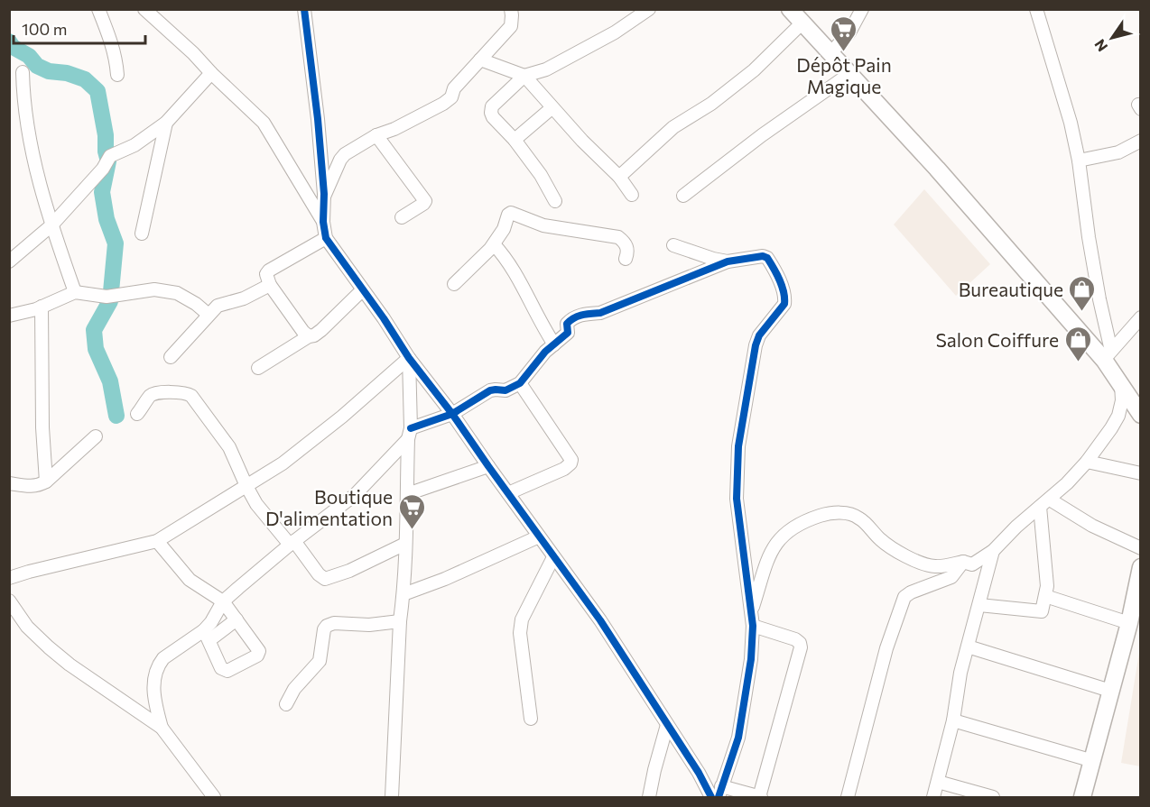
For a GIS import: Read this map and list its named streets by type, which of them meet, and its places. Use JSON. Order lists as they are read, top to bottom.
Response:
{
  "places": {
    "supermarket": ["Dépôt Pain Magique", "Boutique D'alimentation"],
    "shop": ["Bureautique", "Salon Coiffure"]
  },
  "scale_bar": "100 m",
  "north": "bottom left"
}
